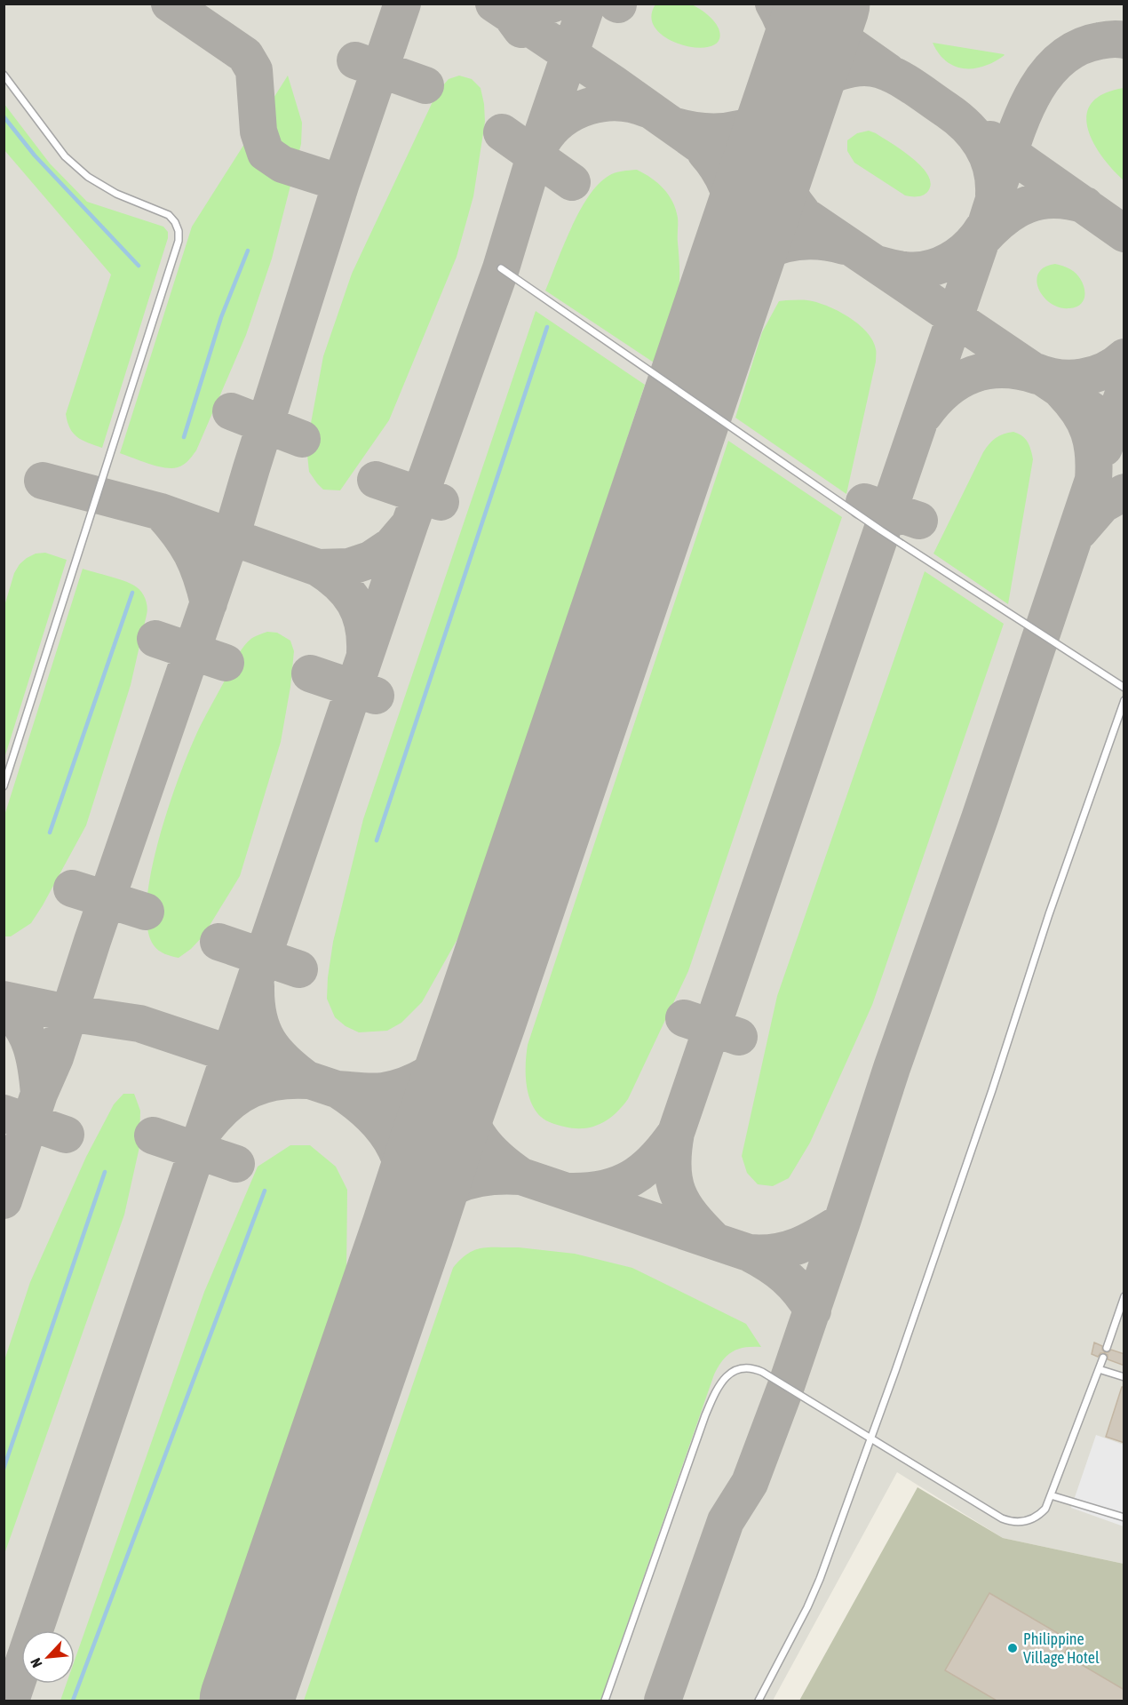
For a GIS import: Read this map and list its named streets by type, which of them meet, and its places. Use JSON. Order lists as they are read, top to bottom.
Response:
{
  "places": ["Philippine Village Hotel"],
  "north": "bottom left"
}
